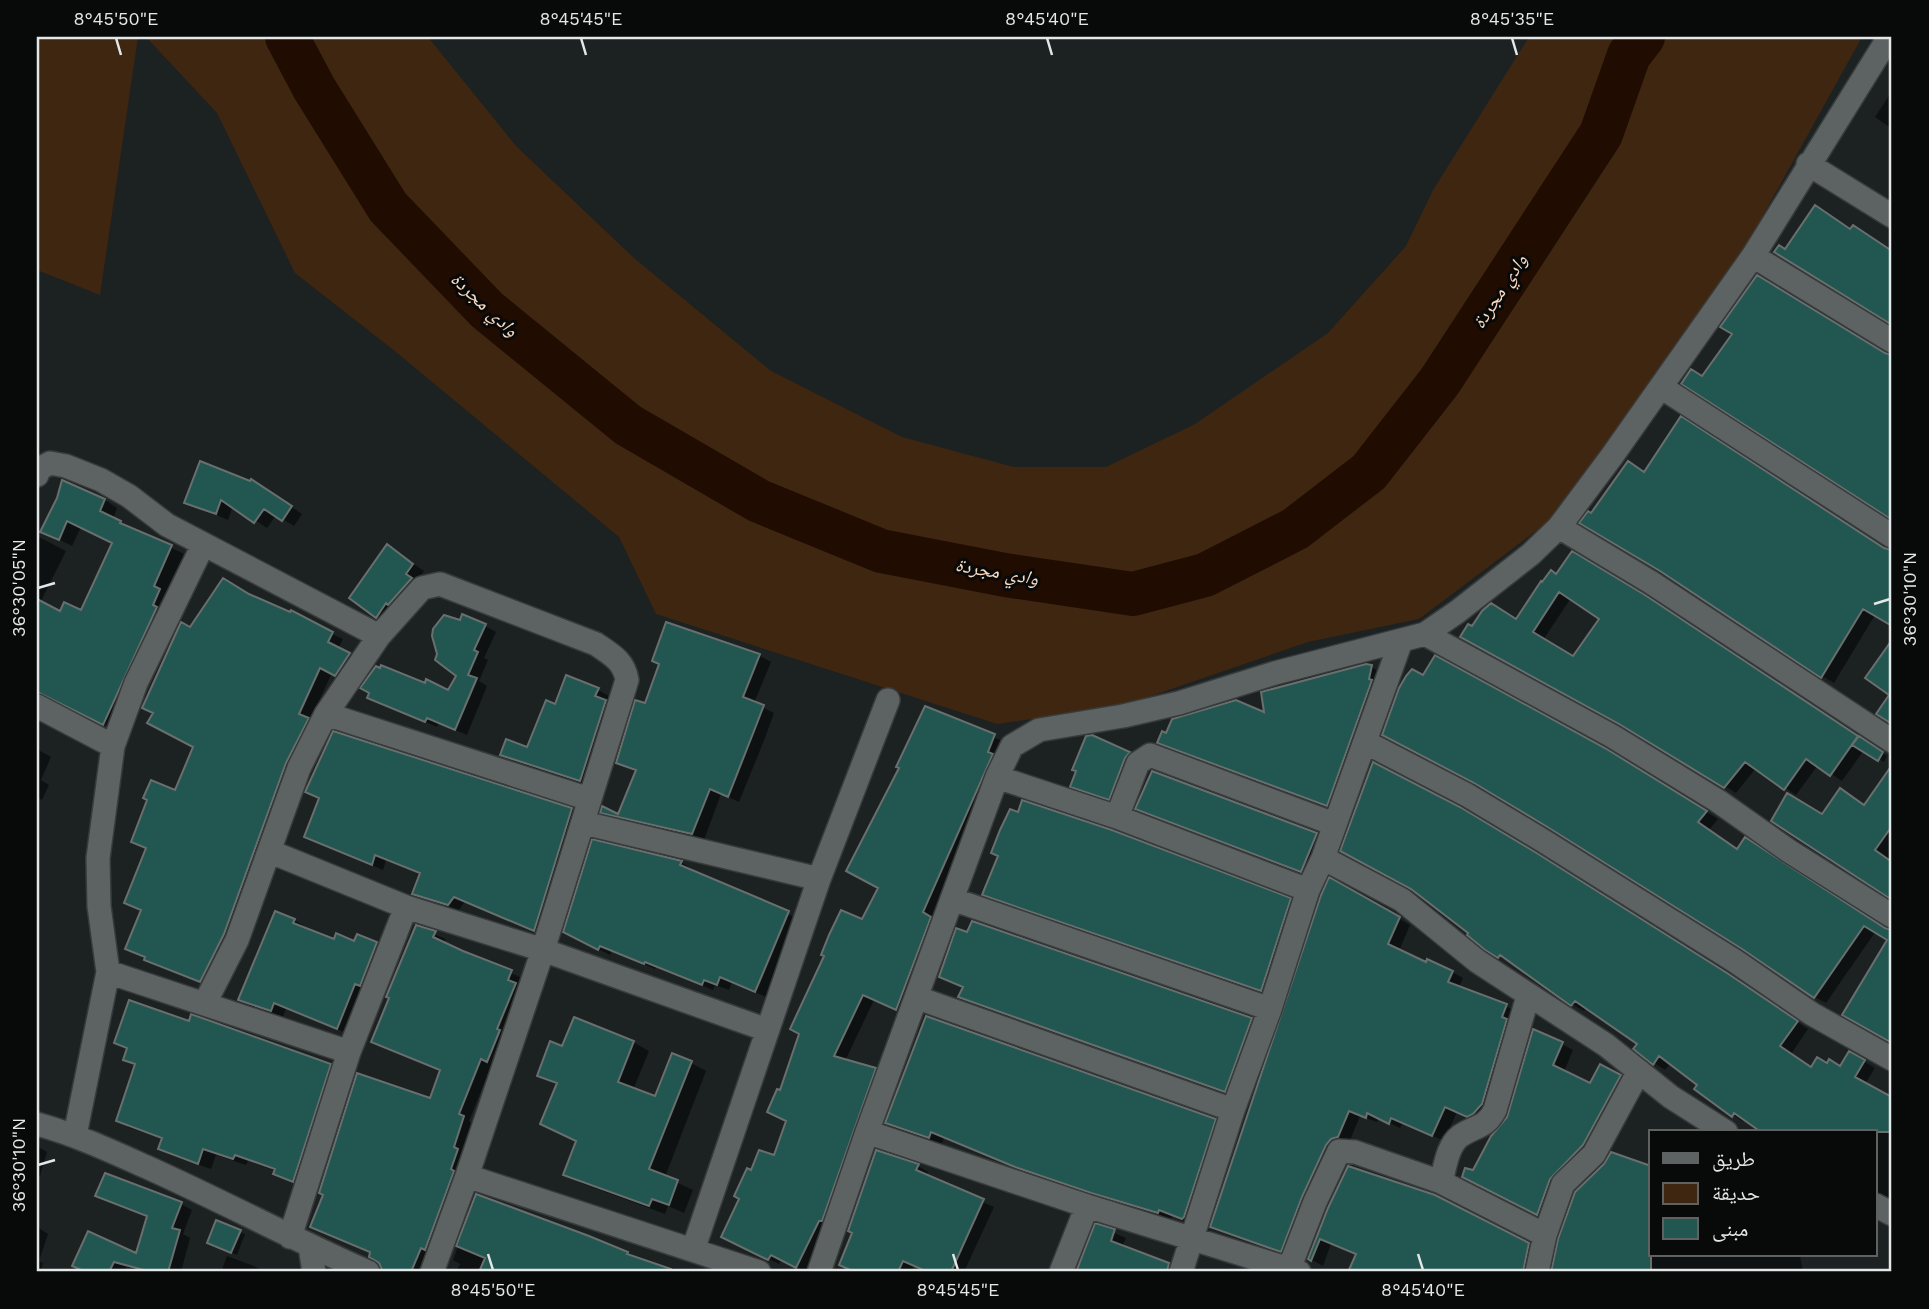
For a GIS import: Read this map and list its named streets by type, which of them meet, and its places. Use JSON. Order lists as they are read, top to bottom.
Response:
{
  "water": ["وادي مجردة"],
  "legend": ["طريق", "حديقة", "مبنى"],
  "coordinates": [
    "8°45'50\"E",
    "8°45'45\"E",
    "8°45'40\"E",
    "8°45'35\"E",
    "36°30'05\"N",
    "36°30'10\"N"
  ]
}
